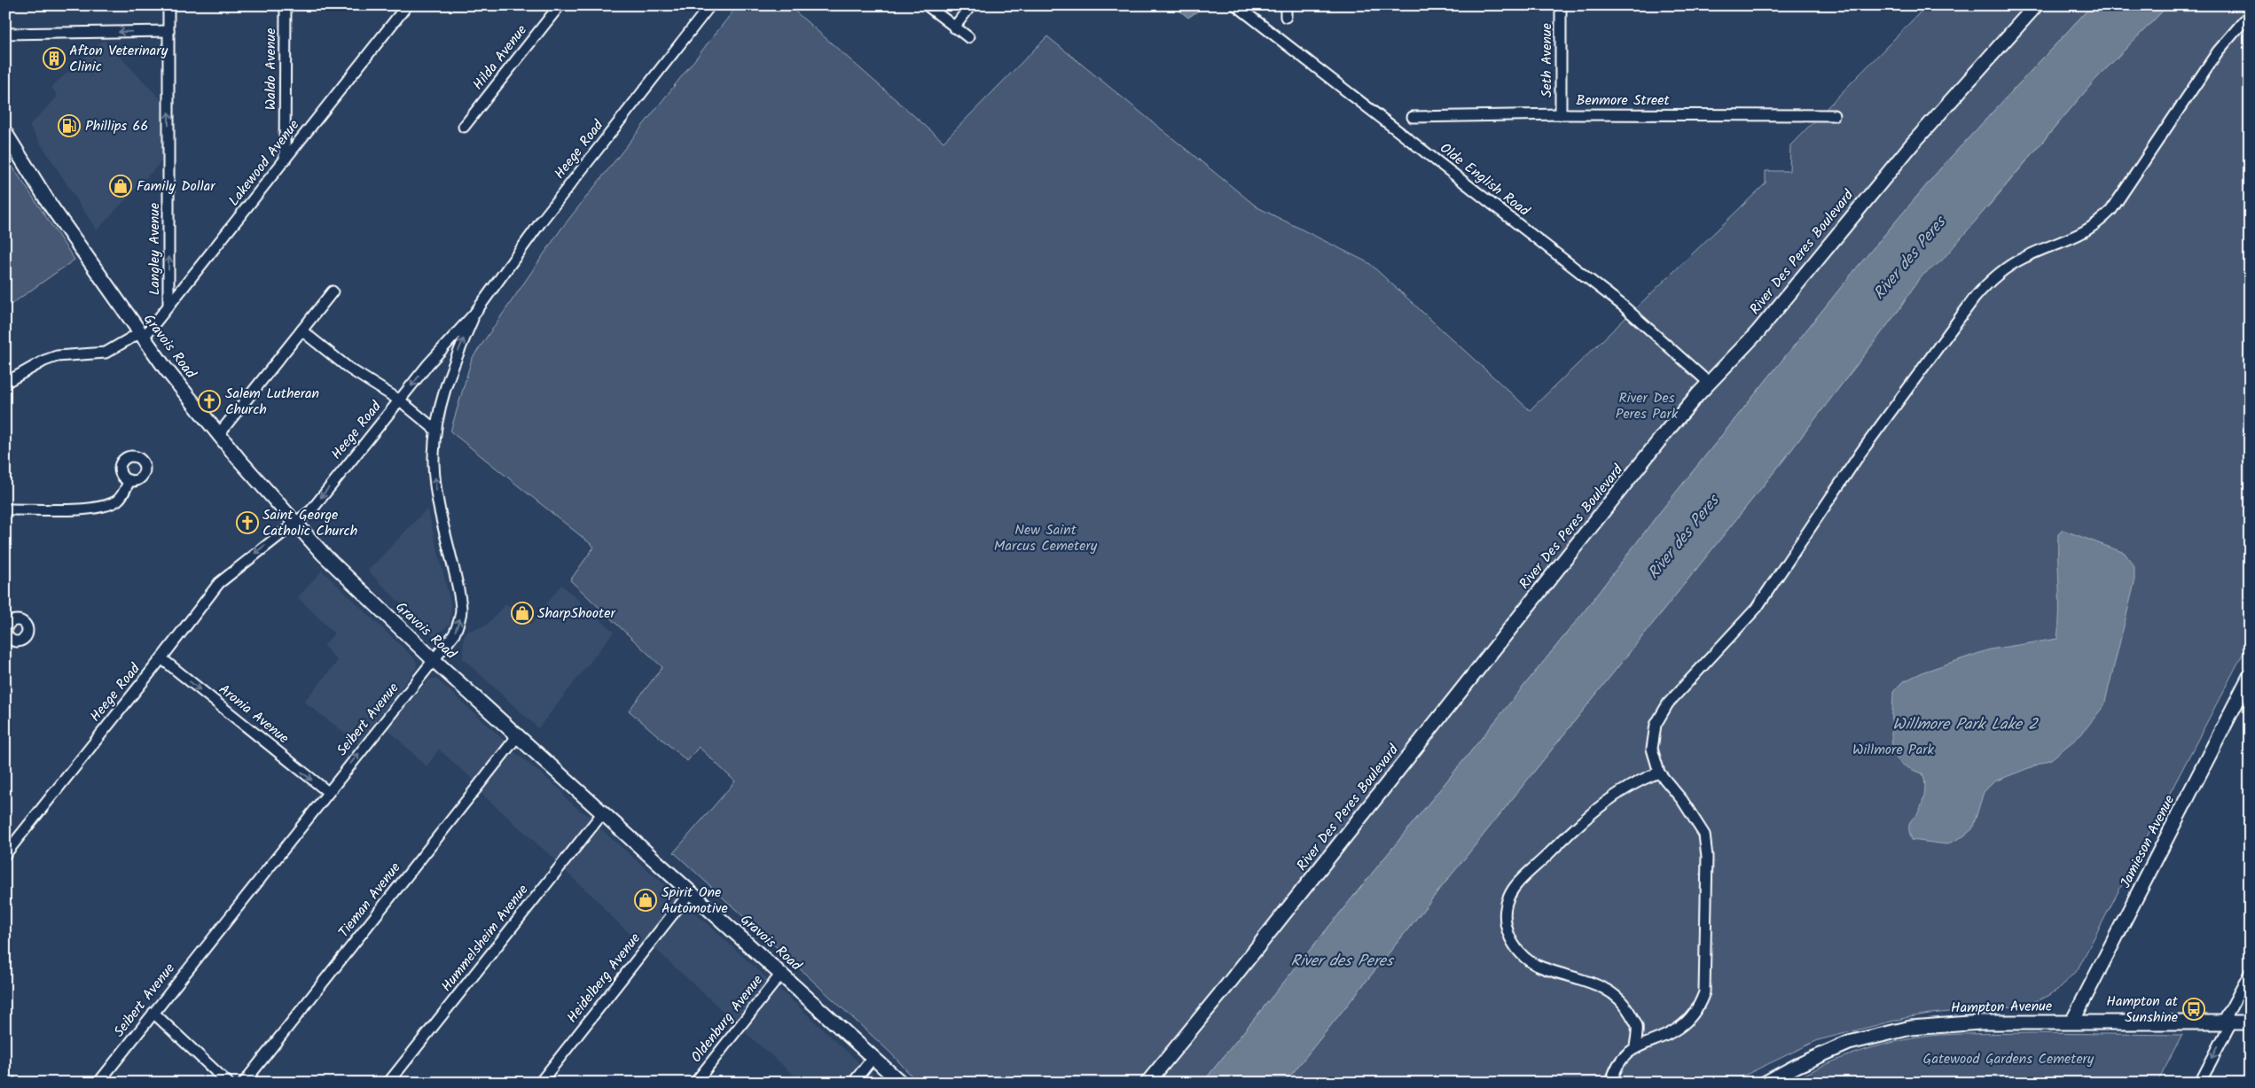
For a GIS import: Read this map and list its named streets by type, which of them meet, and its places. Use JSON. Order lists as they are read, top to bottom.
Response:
{
  "streets": {
    "main road": [
      "River Des Peres Boulevard",
      "Gravois Road",
      "Jamieson Avenue",
      "Hampton Avenue"
    ],
    "street": [
      "Hilda Avenue",
      "Seth Avenue",
      "Waldo Avenue",
      "Benmore Street",
      "Heege Road",
      "Lakewood Avenue",
      "Olde English Road",
      "Langley Avenue",
      "Aronia Avenue",
      "Seibert Avenue",
      "Tieman Avenue",
      "Hummelsheim Avenue",
      "Heidelberg Avenue",
      "Oldenburg Avenue"
    ]
  },
  "crossings": [
    ["Seth Avenue", "Benmore Street"],
    ["Waldo Avenue", "Lakewood Avenue"],
    ["Heege Road", "Gravois Road"],
    ["Heege Road", "Aronia Avenue"],
    ["Heege Road", "Seibert Avenue"],
    ["Lakewood Avenue", "Langley Avenue"],
    ["Lakewood Avenue", "Gravois Road"],
    ["Olde English Road", "River Des Peres Boulevard"],
    ["Gravois Road", "Seibert Avenue"],
    ["Gravois Road", "Tieman Avenue"],
    ["Gravois Road", "Hummelsheim Avenue"],
    ["Gravois Road", "Heidelberg Avenue"],
    ["Gravois Road", "Oldenburg Avenue"],
    ["Aronia Avenue", "Seibert Avenue"],
    ["Jamieson Avenue", "Hampton Avenue"]
  ],
  "one_way": [
    "Heege Road",
    "Langley Avenue",
    "Aronia Avenue",
    "Seibert Avenue"
  ],
  "water": ["River des Peres", "Willmore Park Lake 2"],
  "parks": [
    "River Des Peres Park",
    "New Saint Marcus Cemetery",
    "Willmore Park",
    "Gatewood Gardens Cemetery"
  ],
  "places": {
    "building": ["Afton Veterinary Clinic"],
    "fuel station": ["Phillips 66"],
    "shop": ["Family Dollar", "SharpShooter", "Spirit One Automotive"],
    "church": ["Salem Lutheran Church", "Saint George Catholic Church"],
    "bus stop": ["Hampton at Sunshine"]
  }
}
